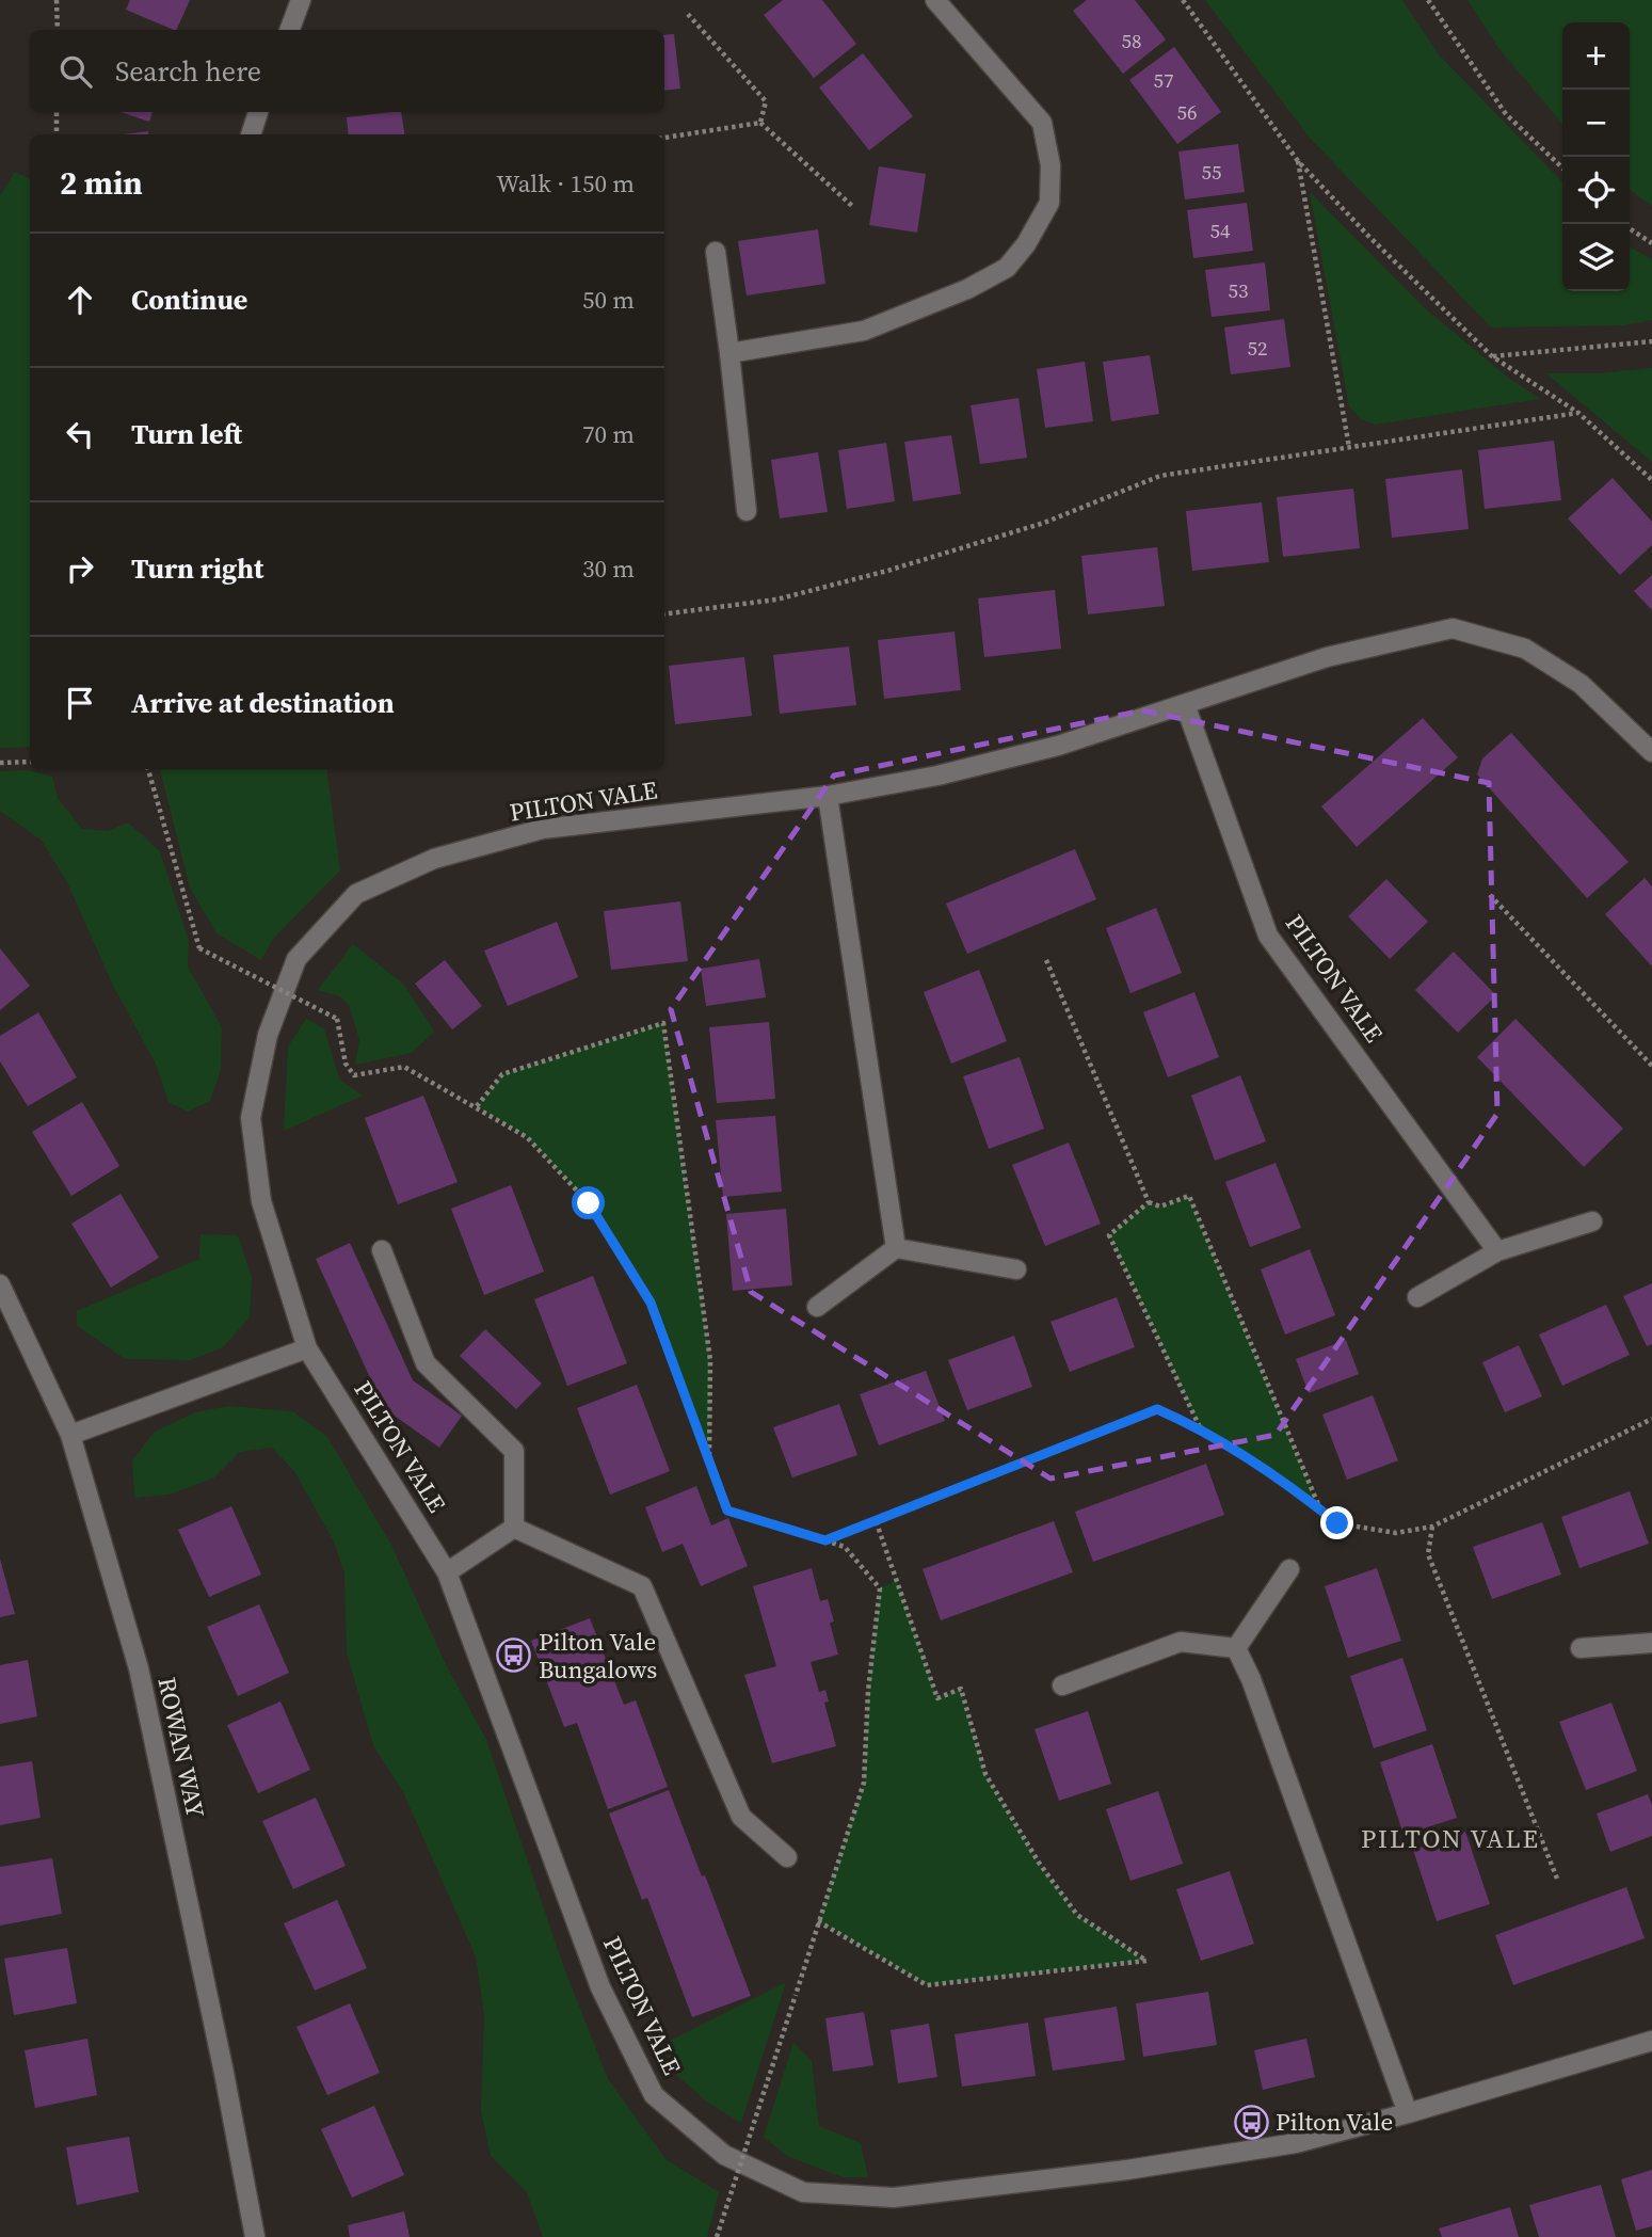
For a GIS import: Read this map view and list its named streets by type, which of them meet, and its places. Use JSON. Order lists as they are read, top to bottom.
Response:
{
  "streets": {
    "street": ["PILTON VALE", "ROWAN WAY"]
  },
  "districts": ["PILTON VALE"],
  "places": {
    "bus stop": ["Pilton Vale Bungalows", "Pilton Vale"]
  },
  "house_numbers": [
    "58",
    "57",
    "56",
    "55",
    "54",
    "53",
    "52"
  ],
  "page": {
    "map_buttons": ["+", "−"],
    "search": "Search here",
    "heading": ["2 min", "Walk · 150 m"],
    "list": [
      ["Continue", "50 m"],
      ["Turn left", "70 m"],
      ["Turn right", "30 m"],
      "Arrive at destination"
    ]
  }
}
